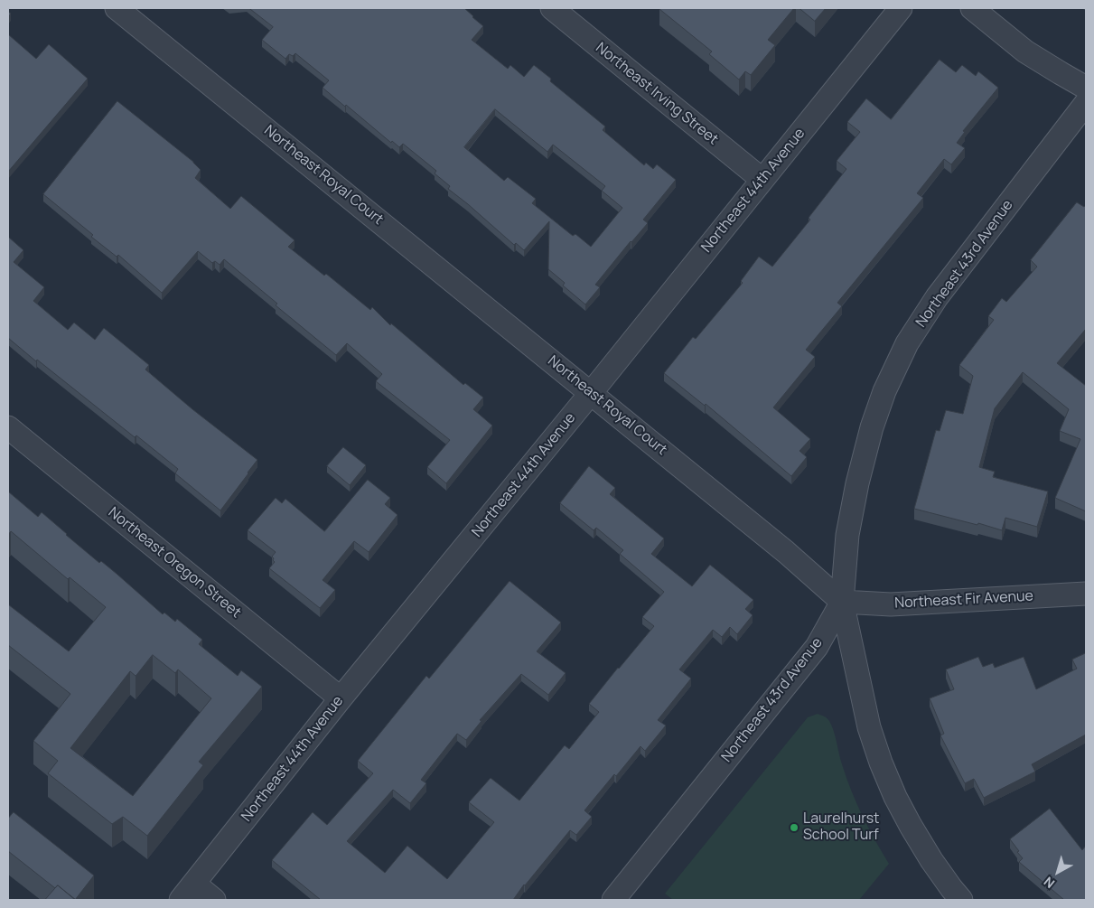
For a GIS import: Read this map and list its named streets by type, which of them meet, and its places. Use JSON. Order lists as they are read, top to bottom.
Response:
{
  "streets": {
    "street": [
      "Northeast Irving Street",
      "Northeast Royal Court",
      "Northeast 44th Avenue",
      "Northeast 43rd Avenue",
      "Northeast Oregon Street",
      "Northeast Fir Avenue"
    ]
  },
  "crossings": [
    ["Northeast Irving Street", "Northeast 44th Avenue"],
    ["Northeast Royal Court", "Northeast 44th Avenue"],
    ["Northeast Royal Court", "Northeast 43rd Avenue"],
    ["Northeast Royal Court", "Northeast Fir Avenue"],
    ["Northeast 44th Avenue", "Northeast Oregon Street"],
    ["Northeast 43rd Avenue", "Northeast Fir Avenue"]
  ],
  "places": ["Laurelhurst School Turf"],
  "north": "bottom left"
}
